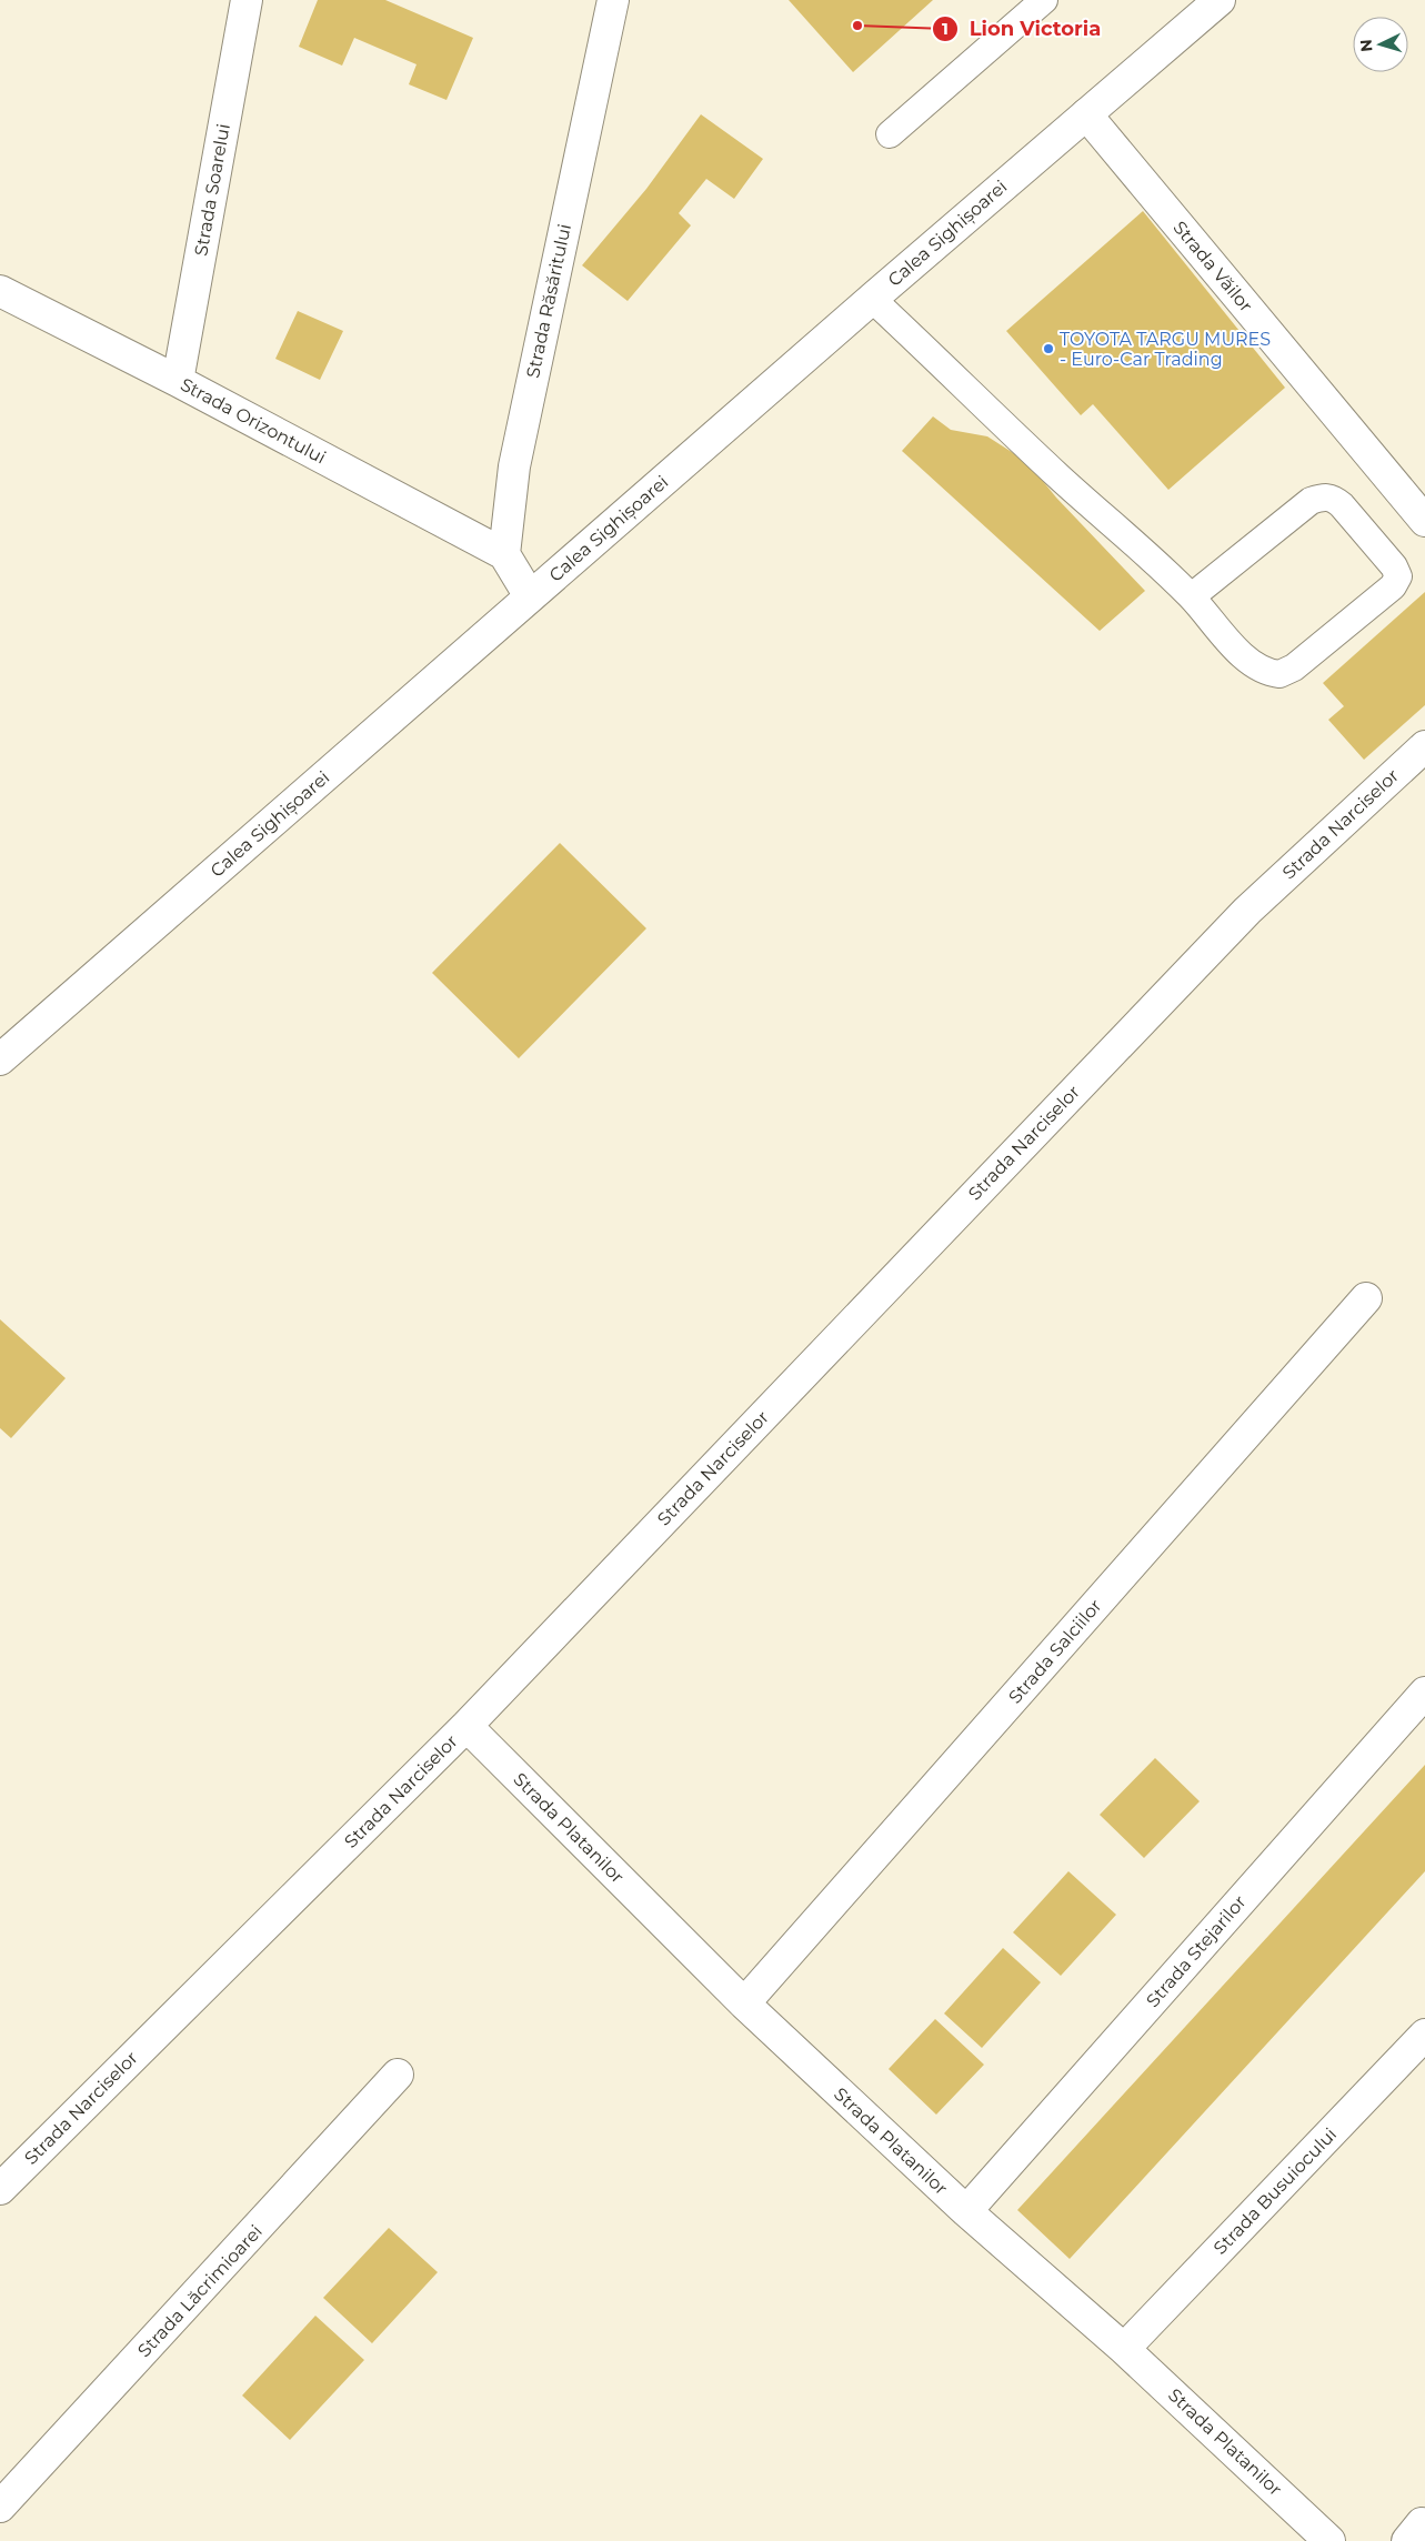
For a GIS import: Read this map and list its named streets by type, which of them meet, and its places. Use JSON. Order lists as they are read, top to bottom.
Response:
{
  "streets": {
    "main road": [
      "Strada Soarelui",
      "Calea Sighișoarei",
      "Strada Văilor",
      "Strada Răsăritului",
      "Strada Orizontului",
      "Strada Narciselor",
      "Strada Salciilor",
      "Strada Platanilor",
      "Strada Stejarilor",
      "Strada Busuiocului",
      "Strada Lăcrimioarei"
    ]
  },
  "crossings": [
    ["Strada Soarelui", "Strada Orizontului"],
    ["Calea Sighișoarei", "Strada Văilor"],
    ["Strada Răsăritului", "Strada Orizontului"],
    ["Strada Narciselor", "Strada Platanilor"],
    ["Strada Salciilor", "Strada Platanilor"],
    ["Strada Platanilor", "Strada Stejarilor"],
    ["Strada Platanilor", "Strada Busuiocului"]
  ],
  "places": ["Lion Victoria", "TOYOTA TARGU MURES - Euro-Car Trading"],
  "north": "left"
}
